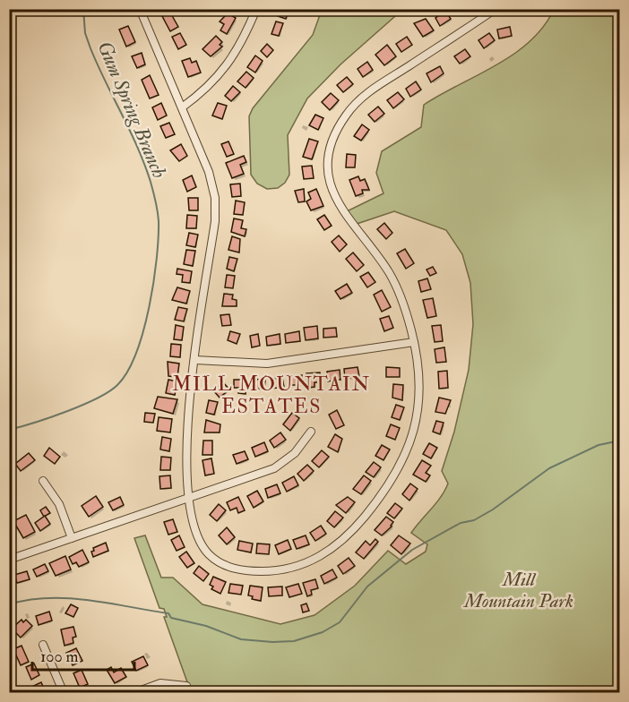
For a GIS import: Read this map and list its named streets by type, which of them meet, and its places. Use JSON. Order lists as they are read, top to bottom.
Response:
{
  "districts": ["MILL MOUNTAIN ESTATES"],
  "water": ["Gum Spring Branch"],
  "parks": ["Mill Mountain Park"],
  "scale_bar": "100 m"
}
